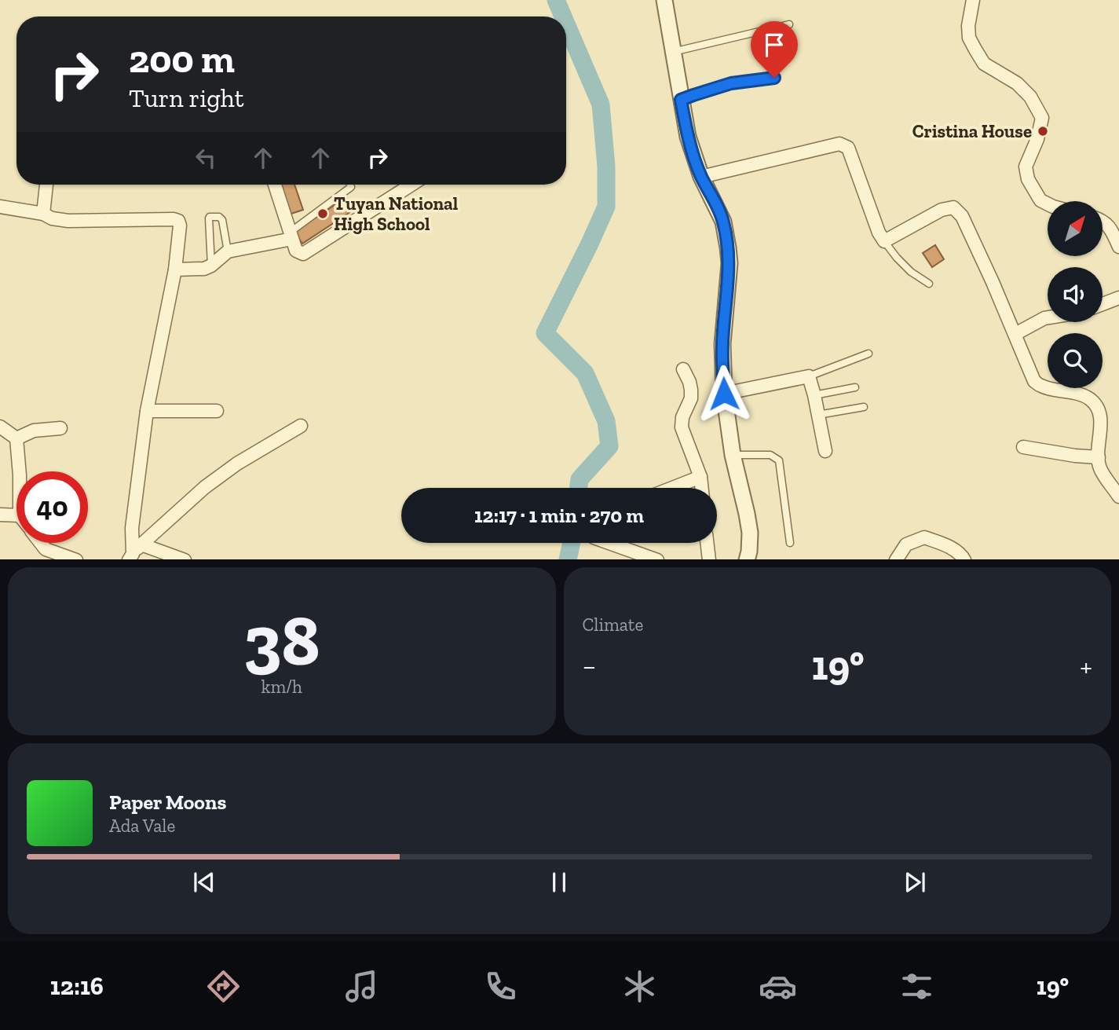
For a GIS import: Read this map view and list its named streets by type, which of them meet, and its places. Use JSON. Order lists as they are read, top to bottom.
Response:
{
  "places": ["Cristina House", "Tuyan National High School"],
  "north": "top right",
  "page": {
    "turn": ["200 m", "Turn right"],
    "limit": "40",
    "trip": "12:17 · 1 min · 270 m",
    "tile": [
      ["38", "km/h"],
      "Climate"
    ],
    "heat": ["−", "19°", "+"],
    "song": ["Paper Moons", "Ada Vale"],
    "tabs": ["12:16", "19°"]
  }
}
